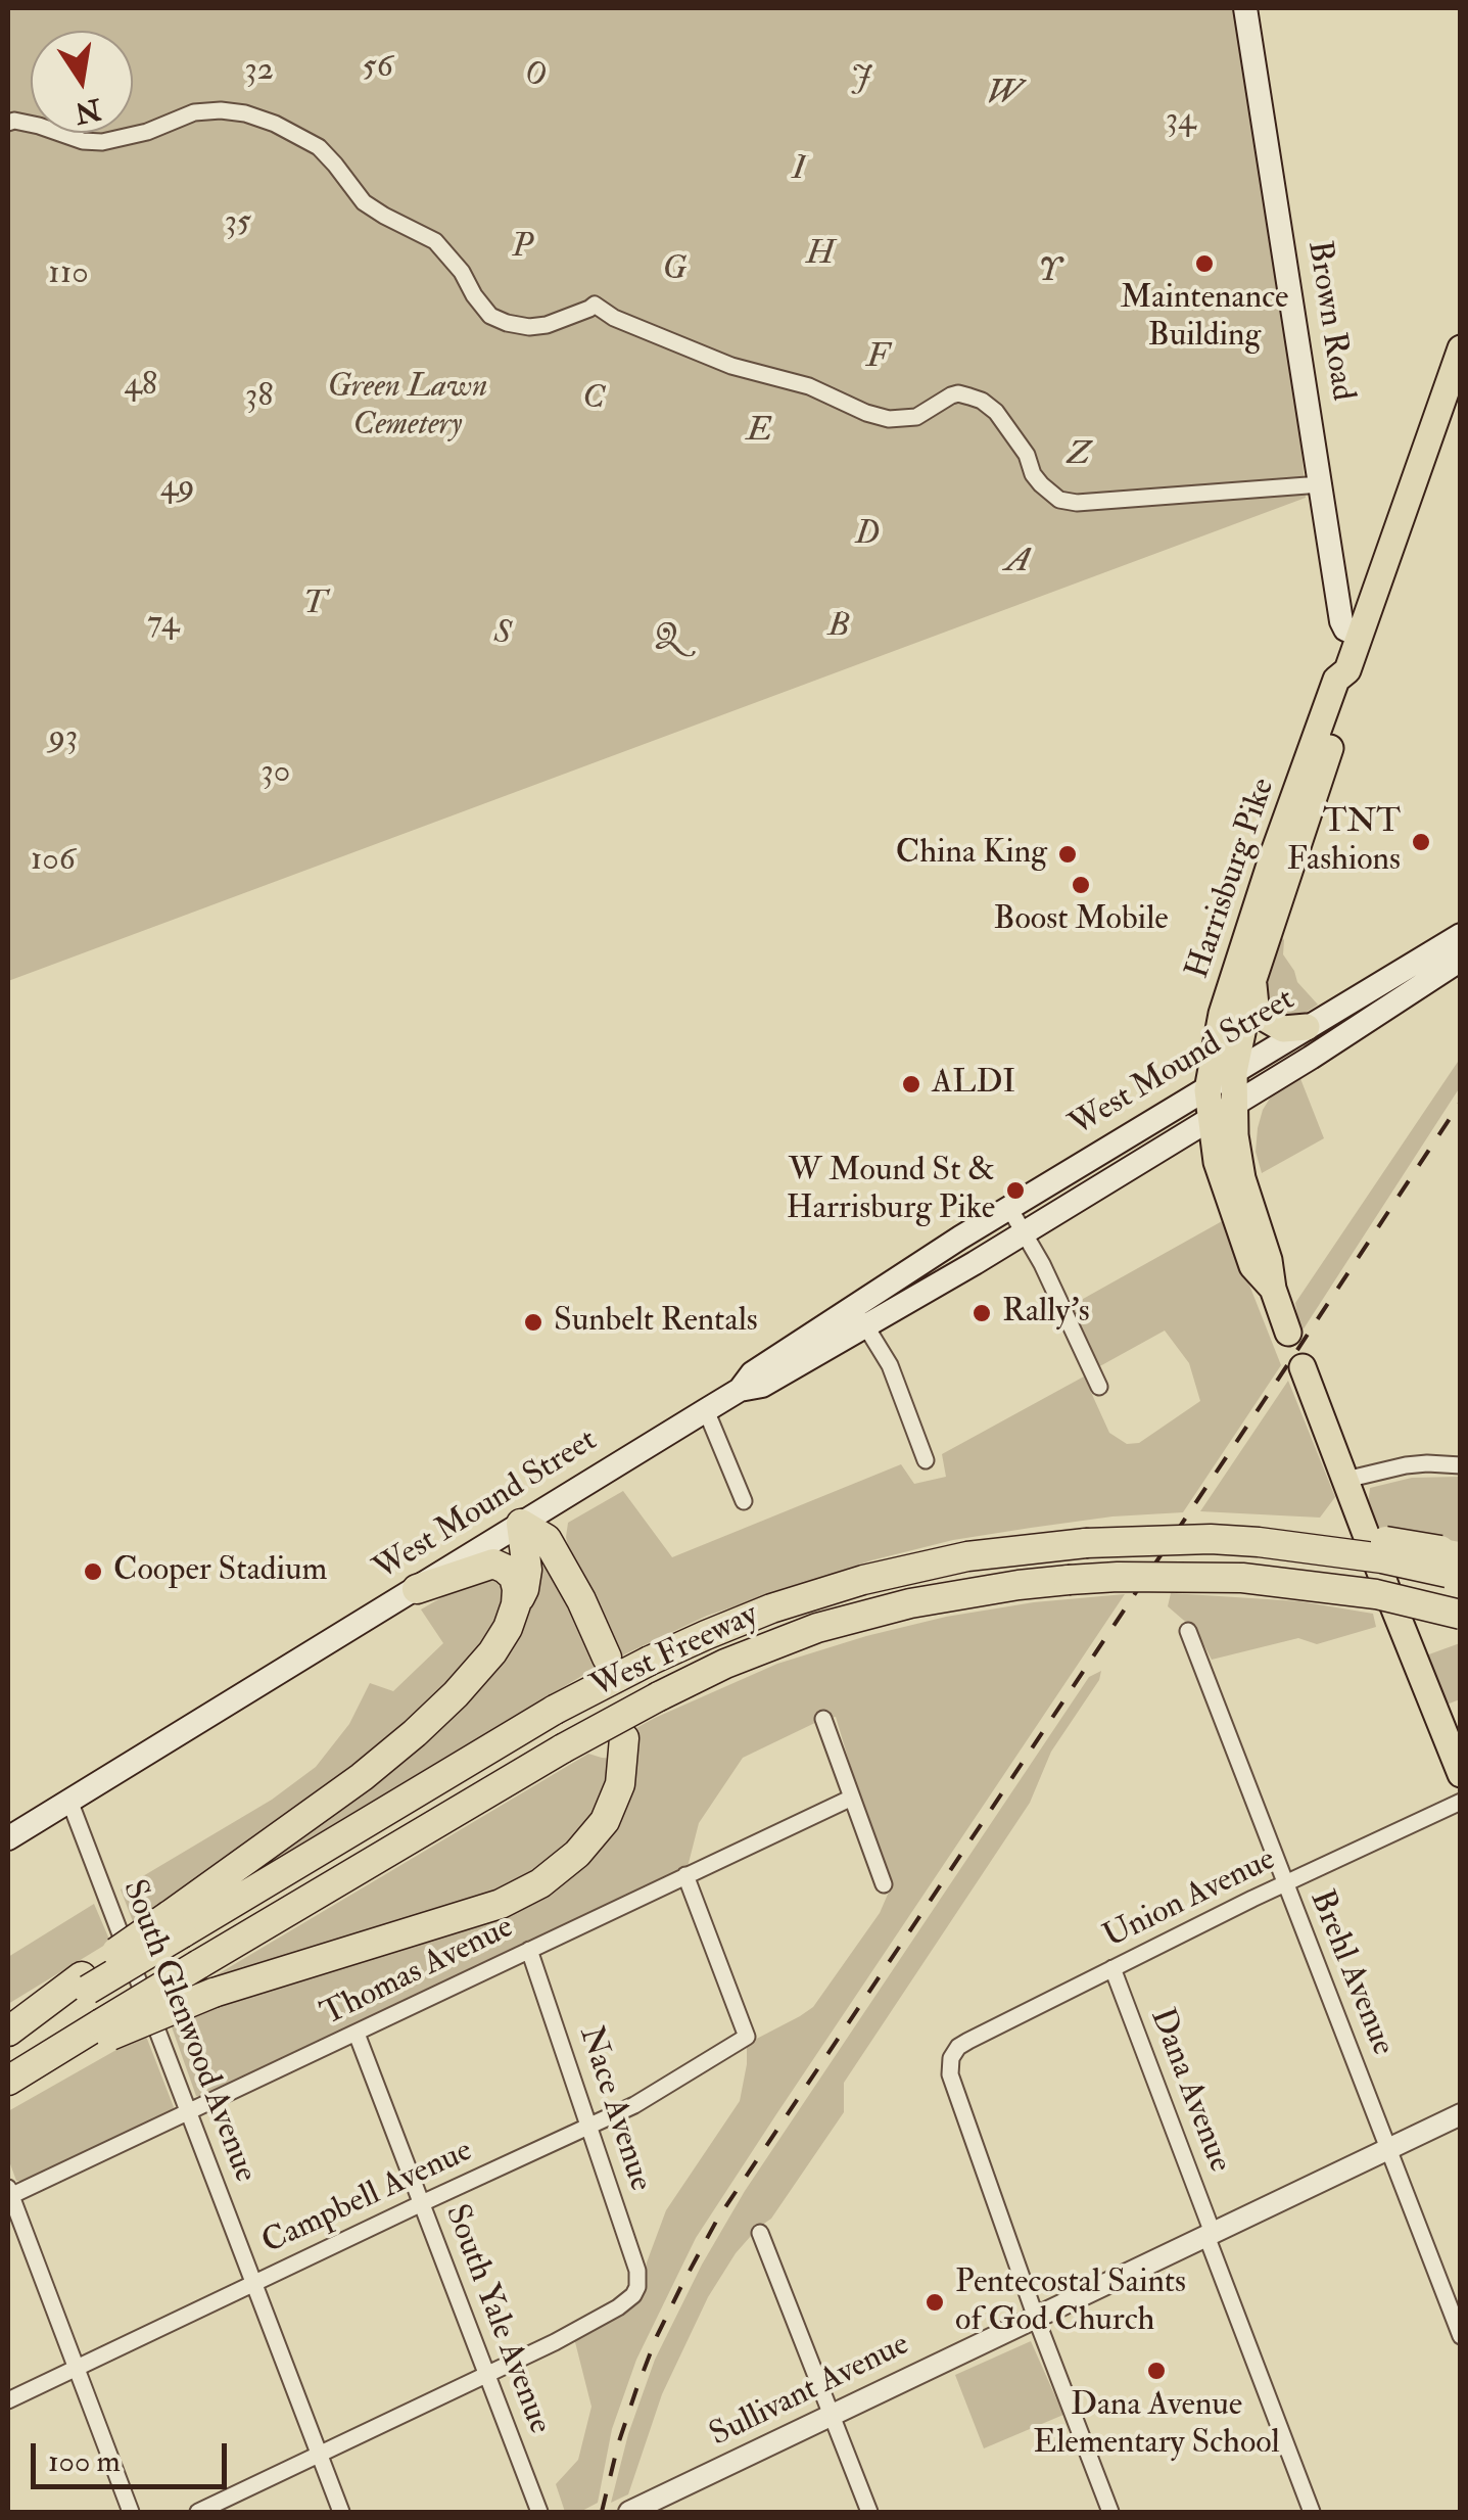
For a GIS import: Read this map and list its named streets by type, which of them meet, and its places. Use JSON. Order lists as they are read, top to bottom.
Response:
{
  "streets": {
    "highway": ["West Freeway"],
    "main road": ["Brown Road", "Harrisburg Pike", "West Mound Street"],
    "street": [
      "Union Avenue",
      "Thomas Avenue",
      "Brehl Avenue",
      "South Glenwood Avenue",
      "Dana Avenue",
      "Nace Avenue",
      "Campbell Avenue",
      "South Yale Avenue",
      "Sullivant Avenue"
    ]
  },
  "crossings": [
    ["Brown Road", "Harrisburg Pike"],
    ["Harrisburg Pike", "West Mound Street"],
    ["West Mound Street", "South Glenwood Avenue"],
    ["Union Avenue", "Brehl Avenue"],
    ["Union Avenue", "Dana Avenue"],
    ["Union Avenue", "Sullivant Avenue"],
    ["Thomas Avenue", "South Glenwood Avenue"],
    ["Thomas Avenue", "Nace Avenue"],
    ["Thomas Avenue", "Campbell Avenue"],
    ["Thomas Avenue", "South Yale Avenue"],
    ["Brehl Avenue", "Sullivant Avenue"],
    ["South Glenwood Avenue", "Campbell Avenue"],
    ["Dana Avenue", "Sullivant Avenue"],
    ["Nace Avenue", "Campbell Avenue"],
    ["Nace Avenue", "South Yale Avenue"],
    ["Campbell Avenue", "South Yale Avenue"]
  ],
  "parks": [
    "56",
    "32",
    "O",
    "J",
    "W",
    "34",
    "I",
    "35",
    "P",
    "H",
    "G",
    "Y",
    "110",
    "F",
    "48",
    "Green Lawn Cemetery",
    "38",
    "C",
    "E",
    "Z",
    "49",
    "D",
    "A",
    "T",
    "74",
    "B",
    "S",
    "Q",
    "93",
    "30",
    "106"
  ],
  "places": [
    "Maintenance Building",
    "TNT Fashions",
    "China King",
    "Boost Mobile",
    "ALDI",
    "W Mound St & Harrisburg Pike",
    "Rally's",
    "Sunbelt Rentals",
    "Cooper Stadium",
    "Pentecostal Saints of God Church",
    "Dana Avenue Elementary School"
  ],
  "scale_bar": "100 m",
  "north": "bottom"
}
